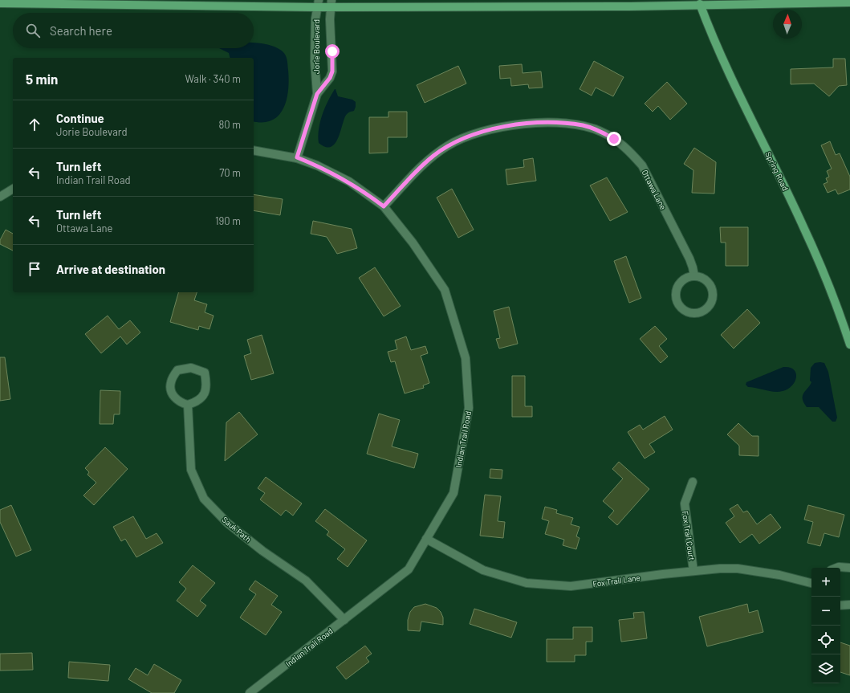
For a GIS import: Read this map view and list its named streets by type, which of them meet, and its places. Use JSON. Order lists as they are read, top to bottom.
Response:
{
  "streets": {
    "main road": ["Spring Road"],
    "street": [
      "Jorie Boulevard",
      "Ottawa Lane",
      "Indian Trail Road",
      "Sauk Path",
      "Fox Trail Court",
      "Fox Trail Lane"
    ]
  },
  "crossings": [
    ["Jorie Boulevard", "Indian Trail Road"],
    ["Ottawa Lane", "Indian Trail Road"],
    ["Indian Trail Road", "Sauk Path"],
    ["Indian Trail Road", "Fox Trail Lane"],
    ["Fox Trail Court", "Fox Trail Lane"]
  ],
  "north": "top",
  "page": {
    "search": "Search here",
    "heading": ["5 min", "Walk · 340 m"],
    "list": [
      ["Continue", "Jorie Boulevard", "80 m"],
      ["Turn left", "Indian Trail Road", "70 m"],
      ["Turn left", "Ottawa Lane", "190 m"],
      "Arrive at destination"
    ],
    "map_buttons": ["+", "−"]
  }
}
